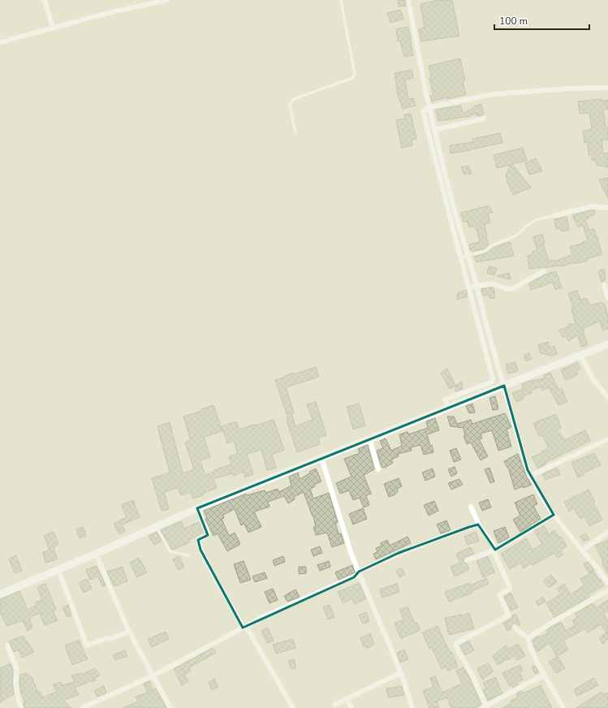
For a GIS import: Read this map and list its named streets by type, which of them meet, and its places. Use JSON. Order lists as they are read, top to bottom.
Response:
{
  "scale_bar": "100 m"
}
